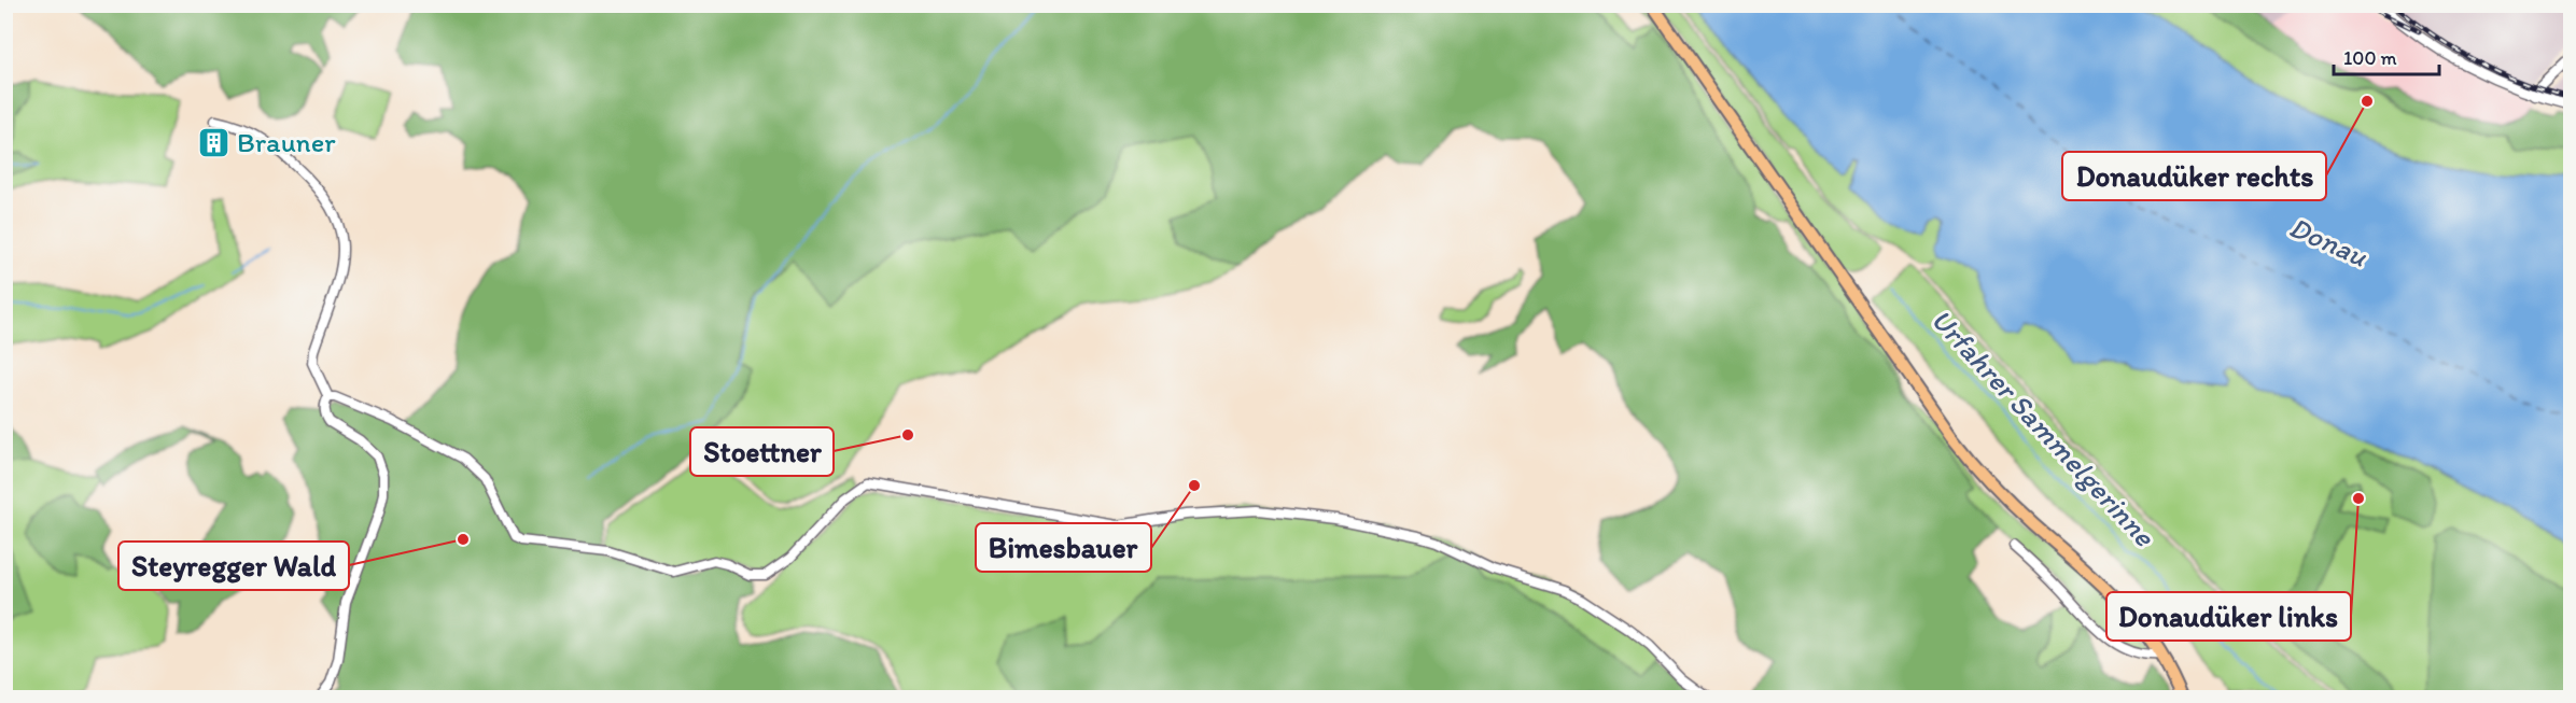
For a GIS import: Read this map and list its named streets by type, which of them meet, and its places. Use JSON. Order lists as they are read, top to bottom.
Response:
{
  "water": ["Donau", "Urfahrer Sammelgerinne"],
  "places": {
    "other": [
      "Donaudüker rechts",
      "Stoettner",
      "Bimesbauer",
      "Donaudüker links",
      "Steyregger Wald"
    ],
    "building": ["Brauner"]
  },
  "scale_bar": "100 m"
}
